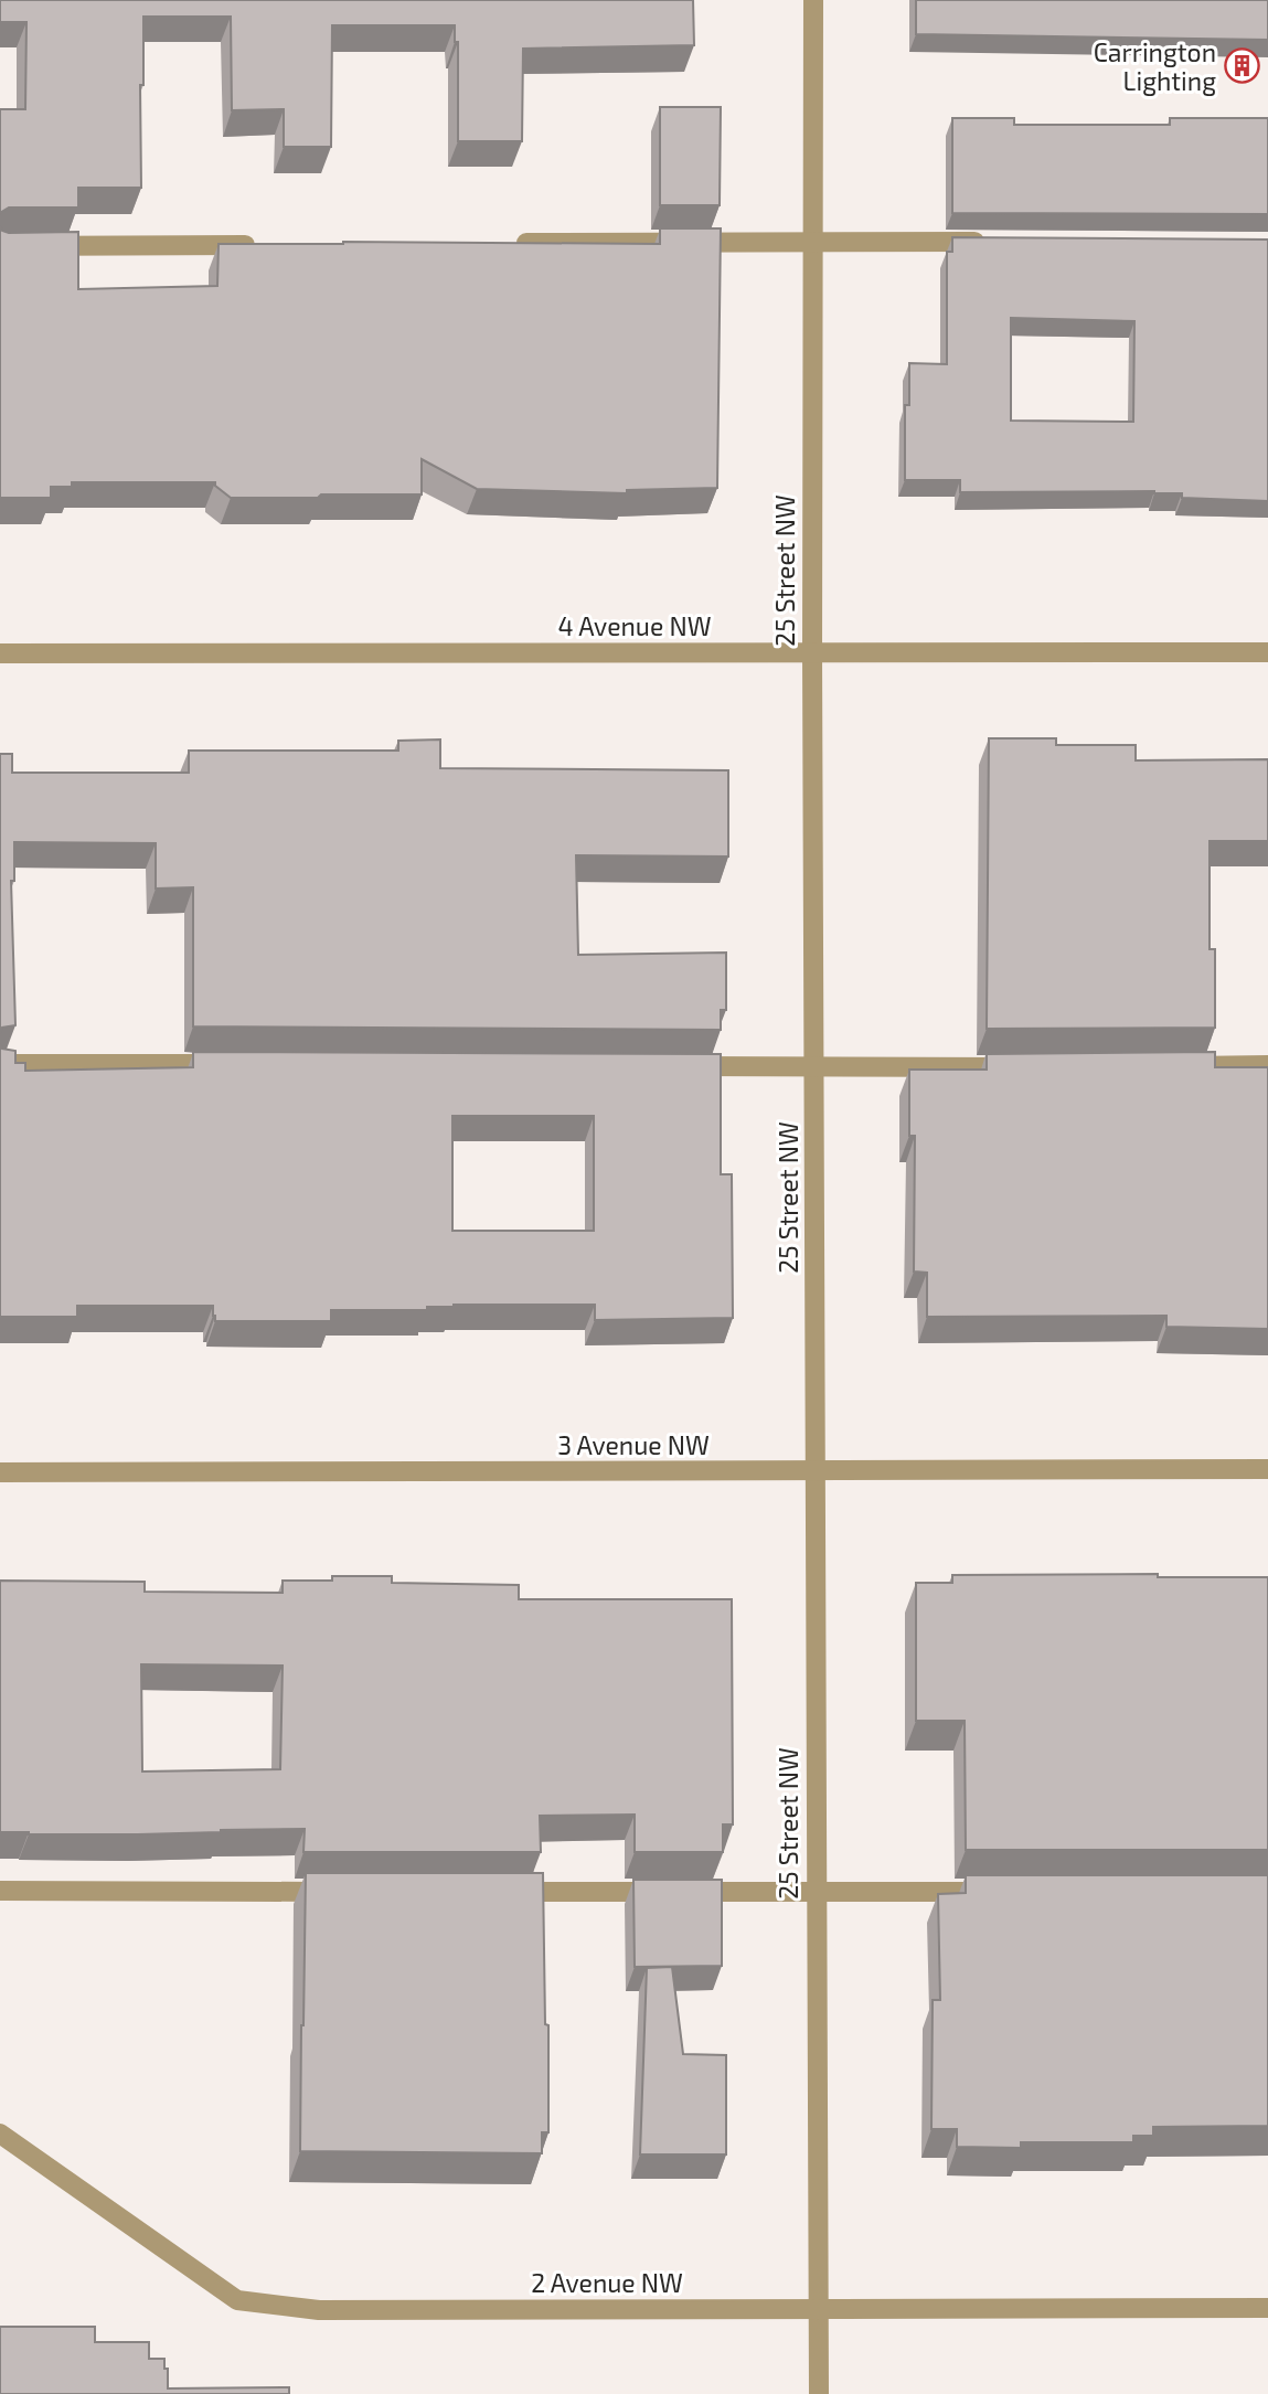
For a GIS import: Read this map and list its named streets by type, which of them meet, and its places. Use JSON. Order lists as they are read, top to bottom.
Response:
{
  "streets": {
    "street": [
      "25 Street NW",
      "4 Avenue NW",
      "3 Avenue NW",
      "2 Avenue NW"
    ]
  },
  "crossings": [
    ["25 Street NW", "4 Avenue NW"],
    ["25 Street NW", "3 Avenue NW"],
    ["25 Street NW", "2 Avenue NW"]
  ],
  "places": {
    "building": ["Carrington Lighting"]
  }
}
